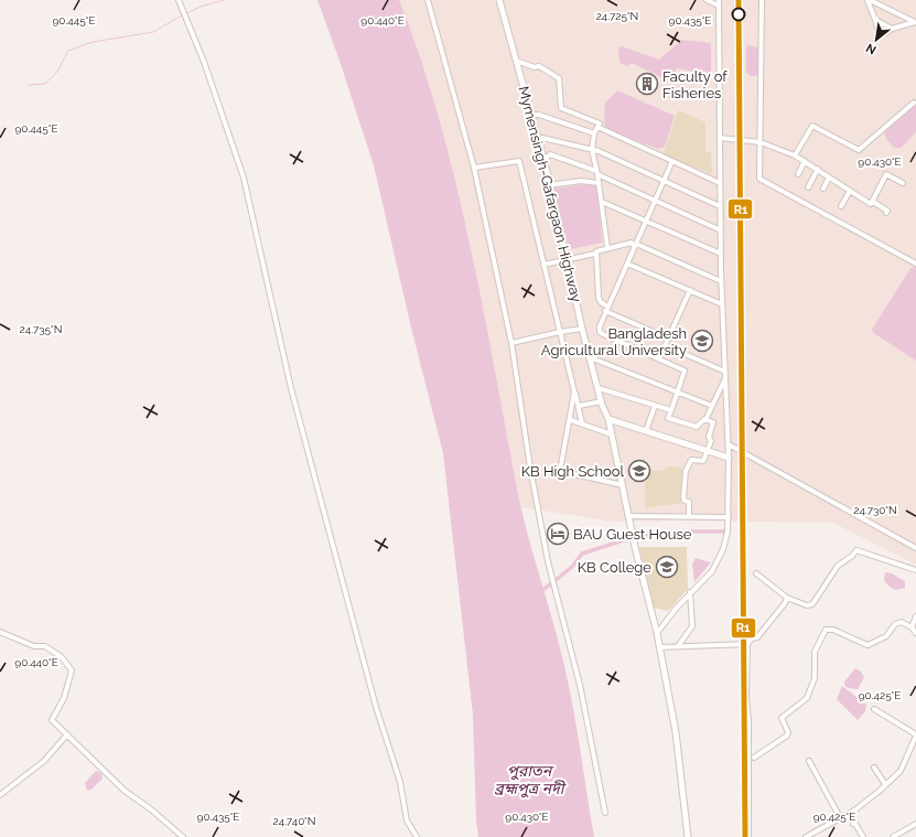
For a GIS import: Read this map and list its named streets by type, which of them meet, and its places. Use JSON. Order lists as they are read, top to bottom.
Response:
{
  "streets": {
    "main road": ["Mymensingh-Gafargaon Highway"]
  },
  "water": ["পুরাতন ব্রহ্মপুত্র নদী"],
  "places": {
    "building": ["Faculty of Fisheries"],
    "school or university": ["Bangladesh Agricultural University", "KB High School", "KB College"],
    "hotel": ["BAU Guest House"]
  },
  "lines": ["transit line R1"],
  "north": "bottom left",
  "coordinates": [
    "24.725°N",
    "90.445°E",
    "90.440°E",
    "90.435°E",
    "90.430°E",
    "24.735°N",
    "24.730°N",
    "90.425°E",
    "24.740°N"
  ]
}
